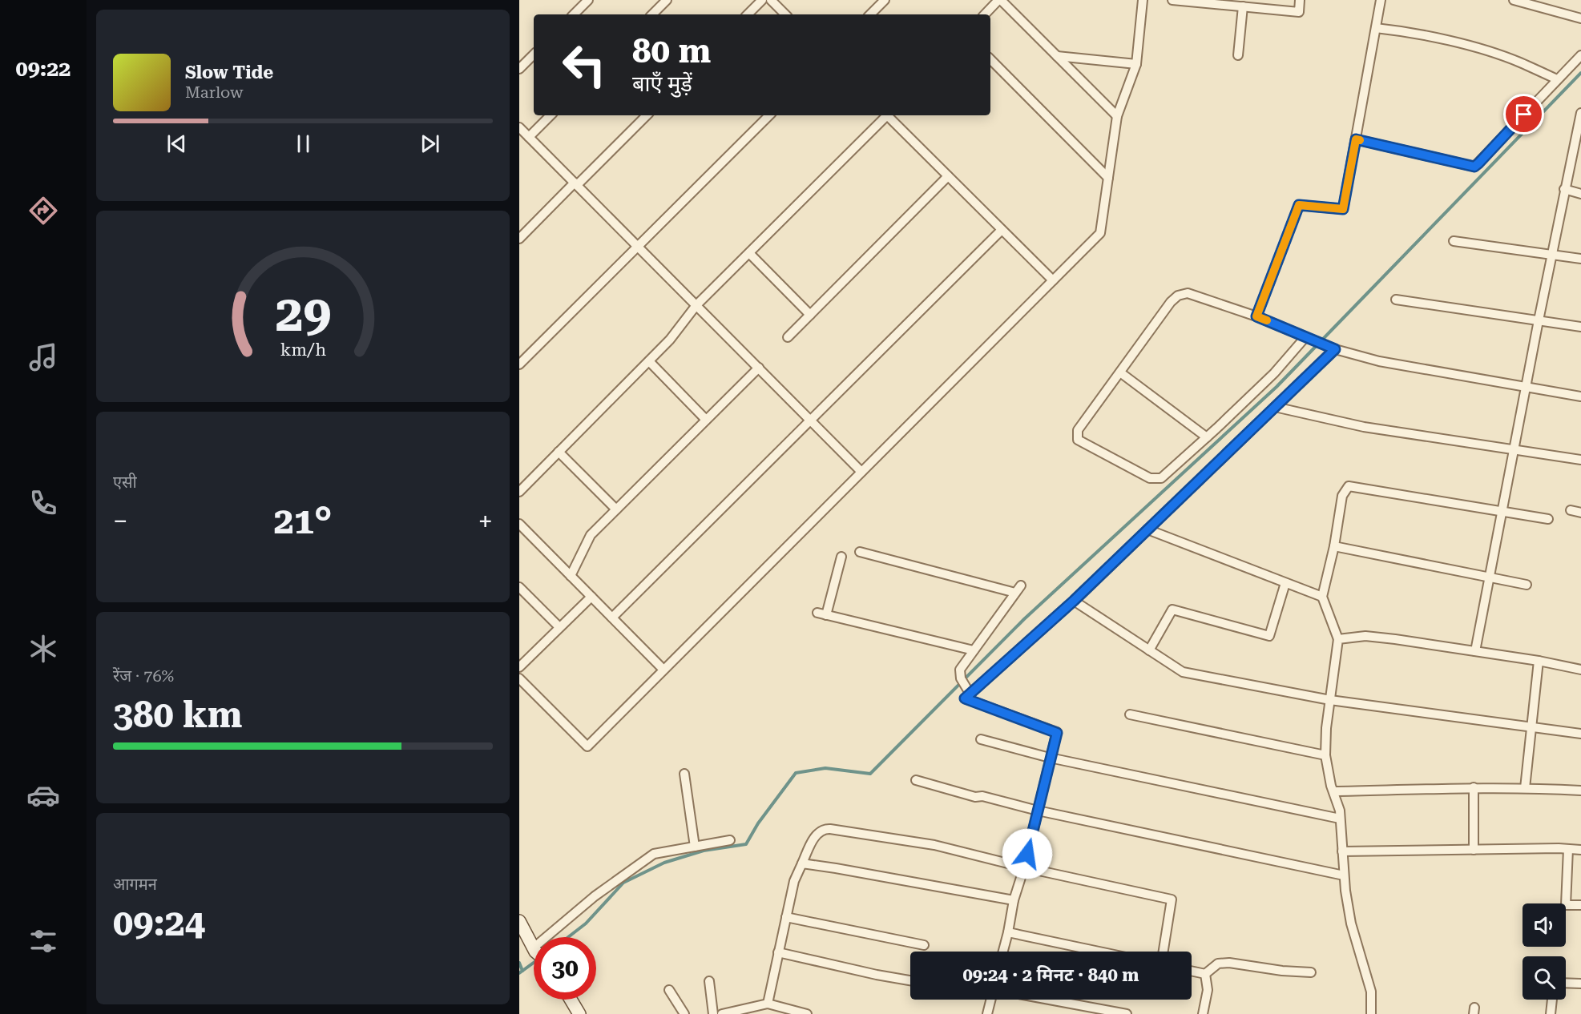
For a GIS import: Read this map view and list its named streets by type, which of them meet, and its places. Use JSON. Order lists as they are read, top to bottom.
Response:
{
  "page": {
    "tabs": "09:22",
    "turn": ["80 m", "बाएँ मुड़ें"],
    "song": ["Slow Tide", "Marlow"],
    "tile": [
      "एसी",
      ["रेंज · 76%", "380 km"],
      ["आगमन", "09:24"]
    ],
    "heat": ["−", "21°", "+"],
    "limit": "30",
    "trip": "09:24 · 2 मिनट · 840 m",
    "gauge": ["29", "km/h"]
  }
}
